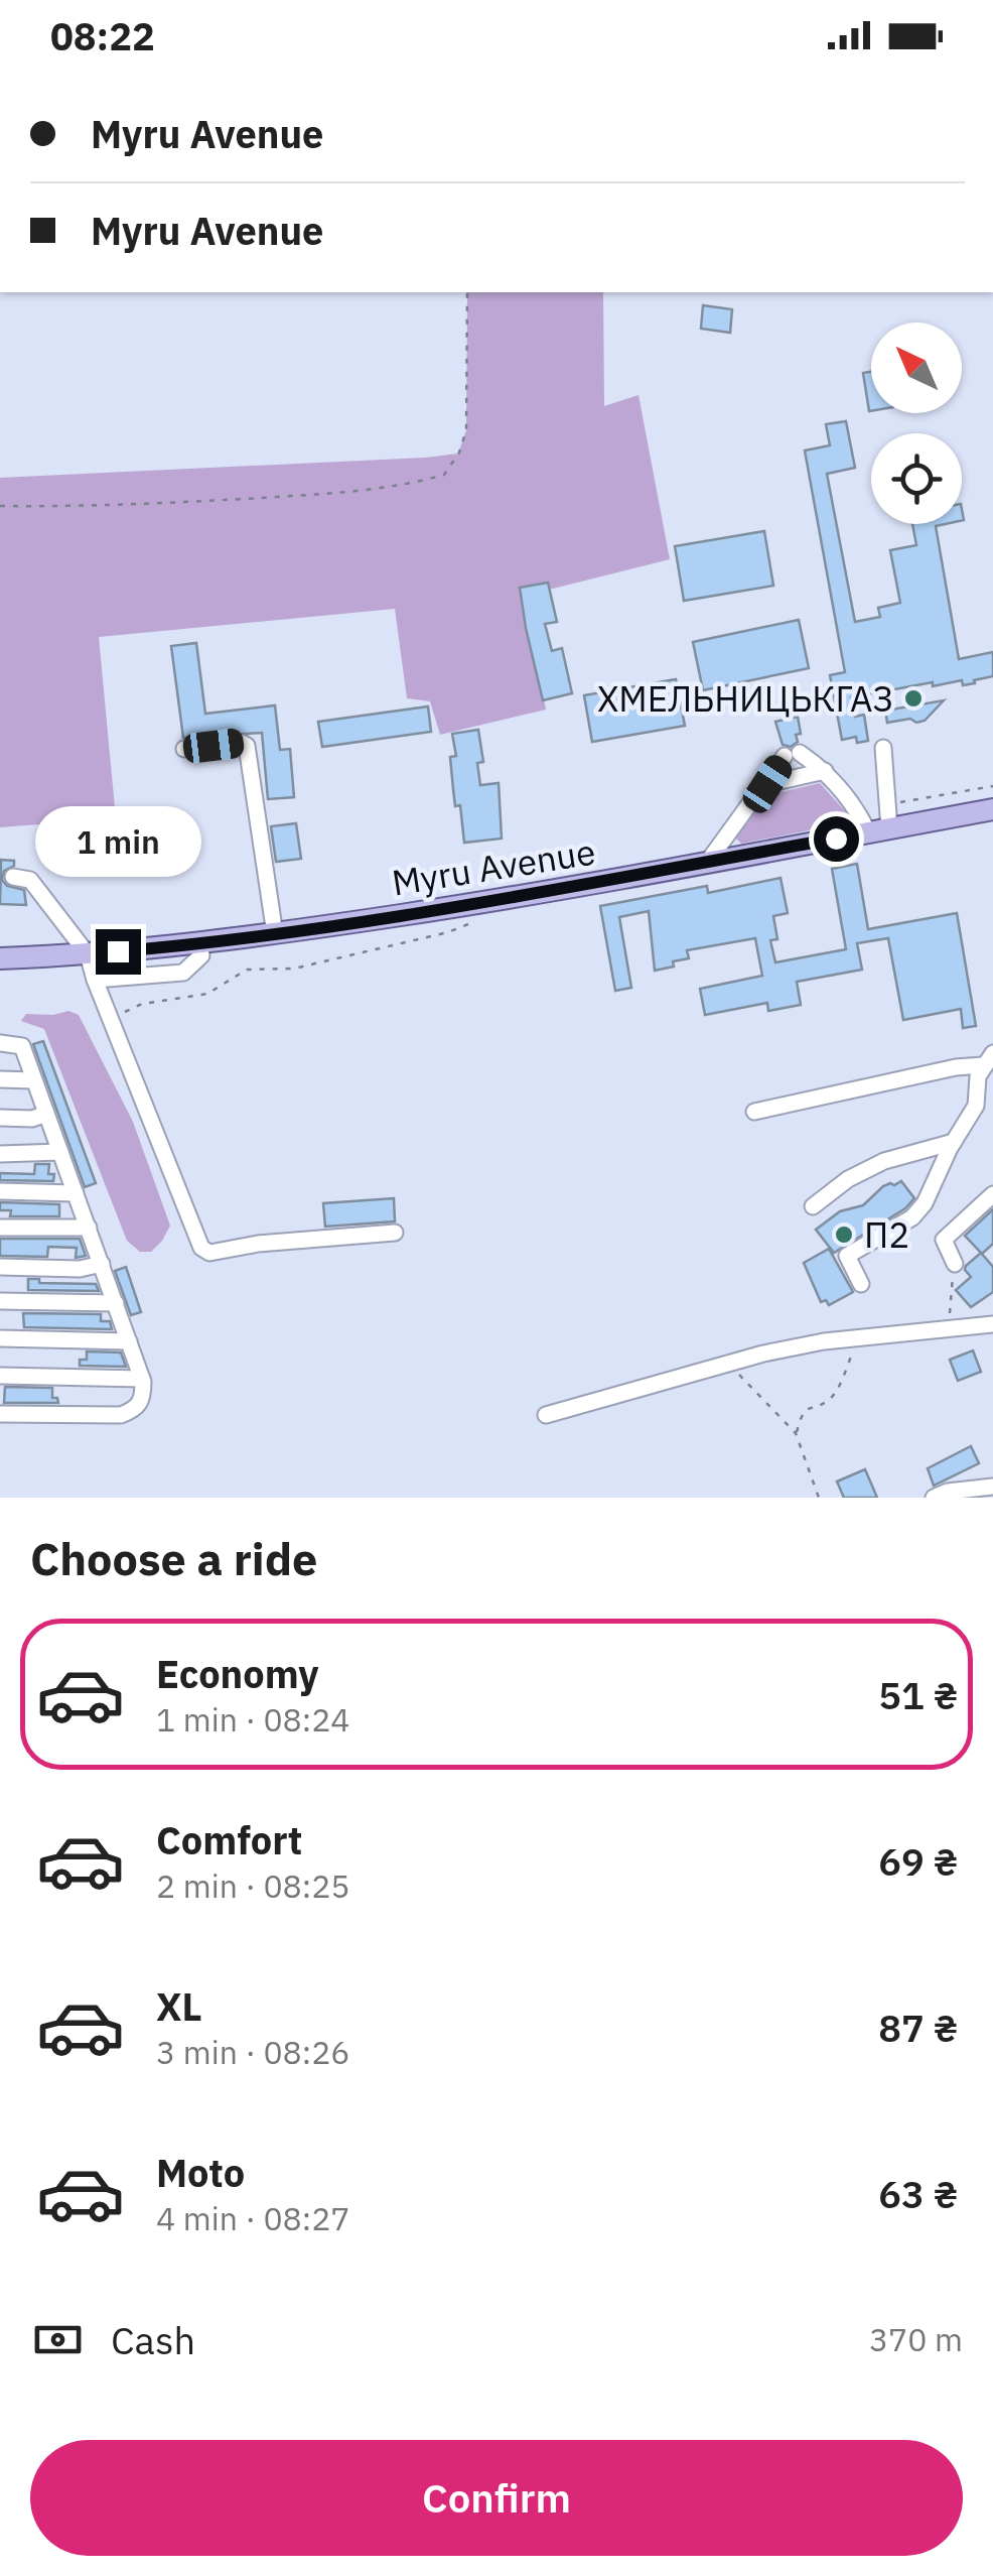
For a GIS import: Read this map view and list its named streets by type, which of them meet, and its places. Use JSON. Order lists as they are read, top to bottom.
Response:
{
  "streets": {
    "main road": ["Myru Avenue"]
  },
  "places": ["ХМЕЛЬНИЦЬКГАЗ", "П2"],
  "north": "top left",
  "page": {
    "status": "08:22",
    "banner": ["Myru Avenue", "Myru Avenue"],
    "bubble": "1 min",
    "heading": "Choose a ride",
    "list": [
      {
        "name": "Economy",
        "note": "1 min · 08:24",
        "value": "51 ₴"
      },
      {
        "name": "Comfort",
        "note": "2 min · 08:25",
        "value": "69 ₴"
      },
      {
        "name": "XL",
        "note": "3 min · 08:26",
        "value": "87 ₴"
      },
      {
        "name": "Moto",
        "note": "4 min · 08:27",
        "value": "63 ₴"
      }
    ],
    "pay": ["Cash", "370 m"],
    "buttons": "Confirm"
  }
}
